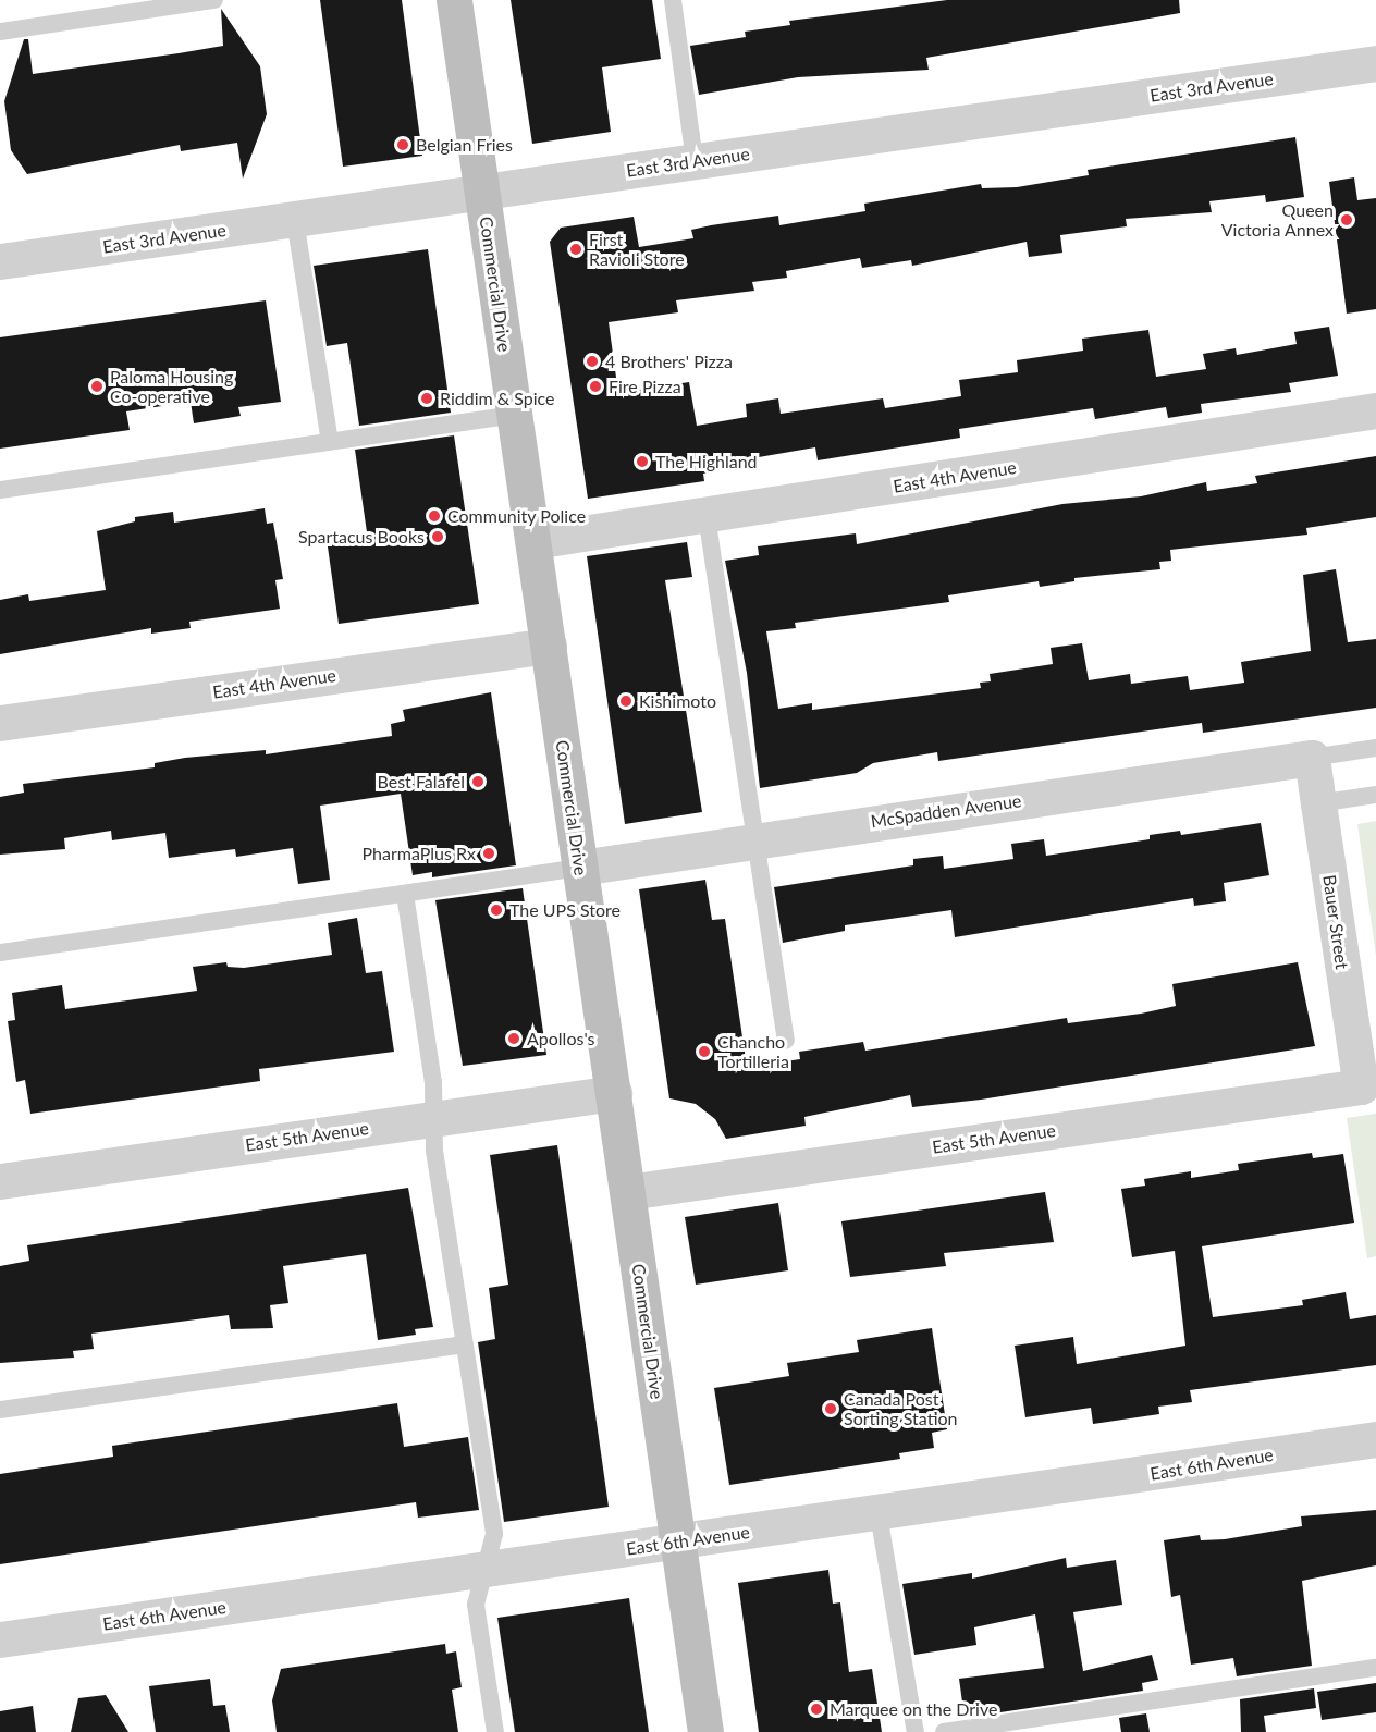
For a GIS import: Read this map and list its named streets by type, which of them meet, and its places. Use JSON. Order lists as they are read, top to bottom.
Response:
{
  "streets": {
    "street": [
      "East 3rd Avenue",
      "Commercial Drive",
      "East 4th Avenue",
      "McSpadden Avenue",
      "Bauer Street",
      "East 5th Avenue",
      "East 6th Avenue"
    ]
  },
  "crossings": [
    ["East 3rd Avenue", "Commercial Drive"],
    ["Commercial Drive", "East 4th Avenue"],
    ["Commercial Drive", "McSpadden Avenue"],
    ["Commercial Drive", "East 5th Avenue"],
    ["Commercial Drive", "East 6th Avenue"],
    ["McSpadden Avenue", "Bauer Street"],
    ["Bauer Street", "East 5th Avenue"]
  ],
  "places": [
    "Belgian Fries",
    "Queen Victoria Annex",
    "First Ravioli Store",
    "4 Brothers' Pizza",
    "Paloma Housing Co-operative",
    "Fire Pizza",
    "Riddim & Spice",
    "The Highland",
    "Community Police",
    "Spartacus Books",
    "Kishimoto",
    "Best Falafel",
    "PharmaPlus Rx",
    "The UPS Store",
    "Apollos's",
    "Chancho Tortilleria",
    "Canada Post Sorting Station",
    "Marquee on the Drive"
  ]
}
